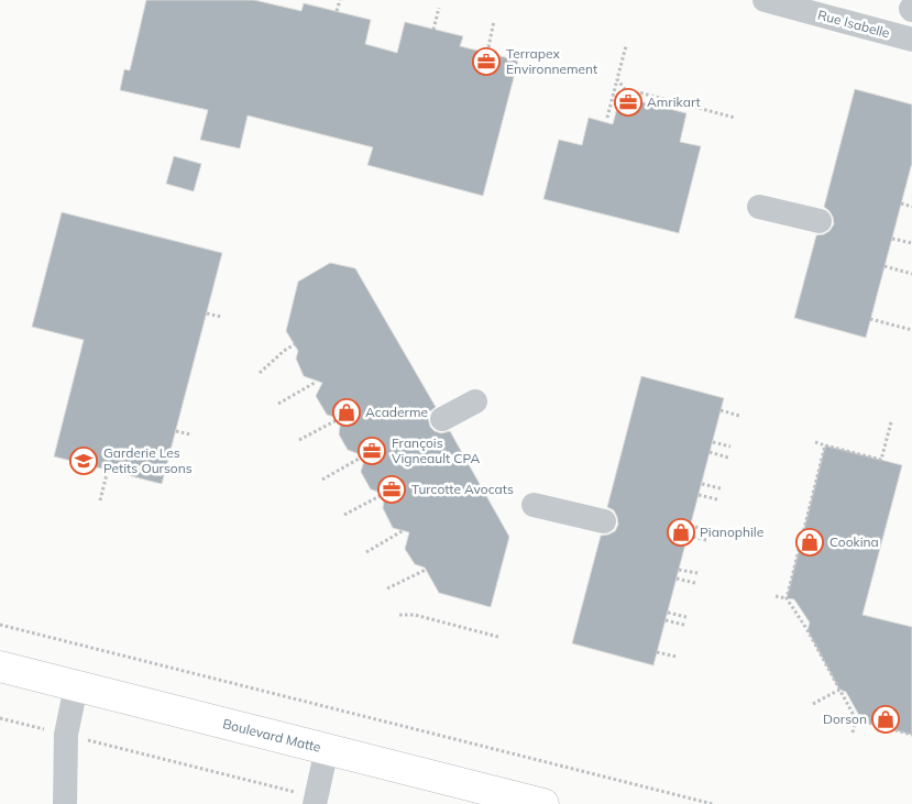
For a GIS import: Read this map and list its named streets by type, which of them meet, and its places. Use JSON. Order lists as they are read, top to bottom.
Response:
{
  "streets": {
    "main road": ["Boulevard Matte"],
    "street": ["Rue Isabelle"]
  },
  "places": {
    "office": [
      "Terrapex Environnement",
      "Amrikart",
      "François Vigneault CPA",
      "Turcotte Avocats"
    ],
    "shop": [
      "Acaderme",
      "Pianophile",
      "Cookina",
      "Dorson"
    ],
    "school or university": ["Garderie Les Petits Oursons"]
  }
}
